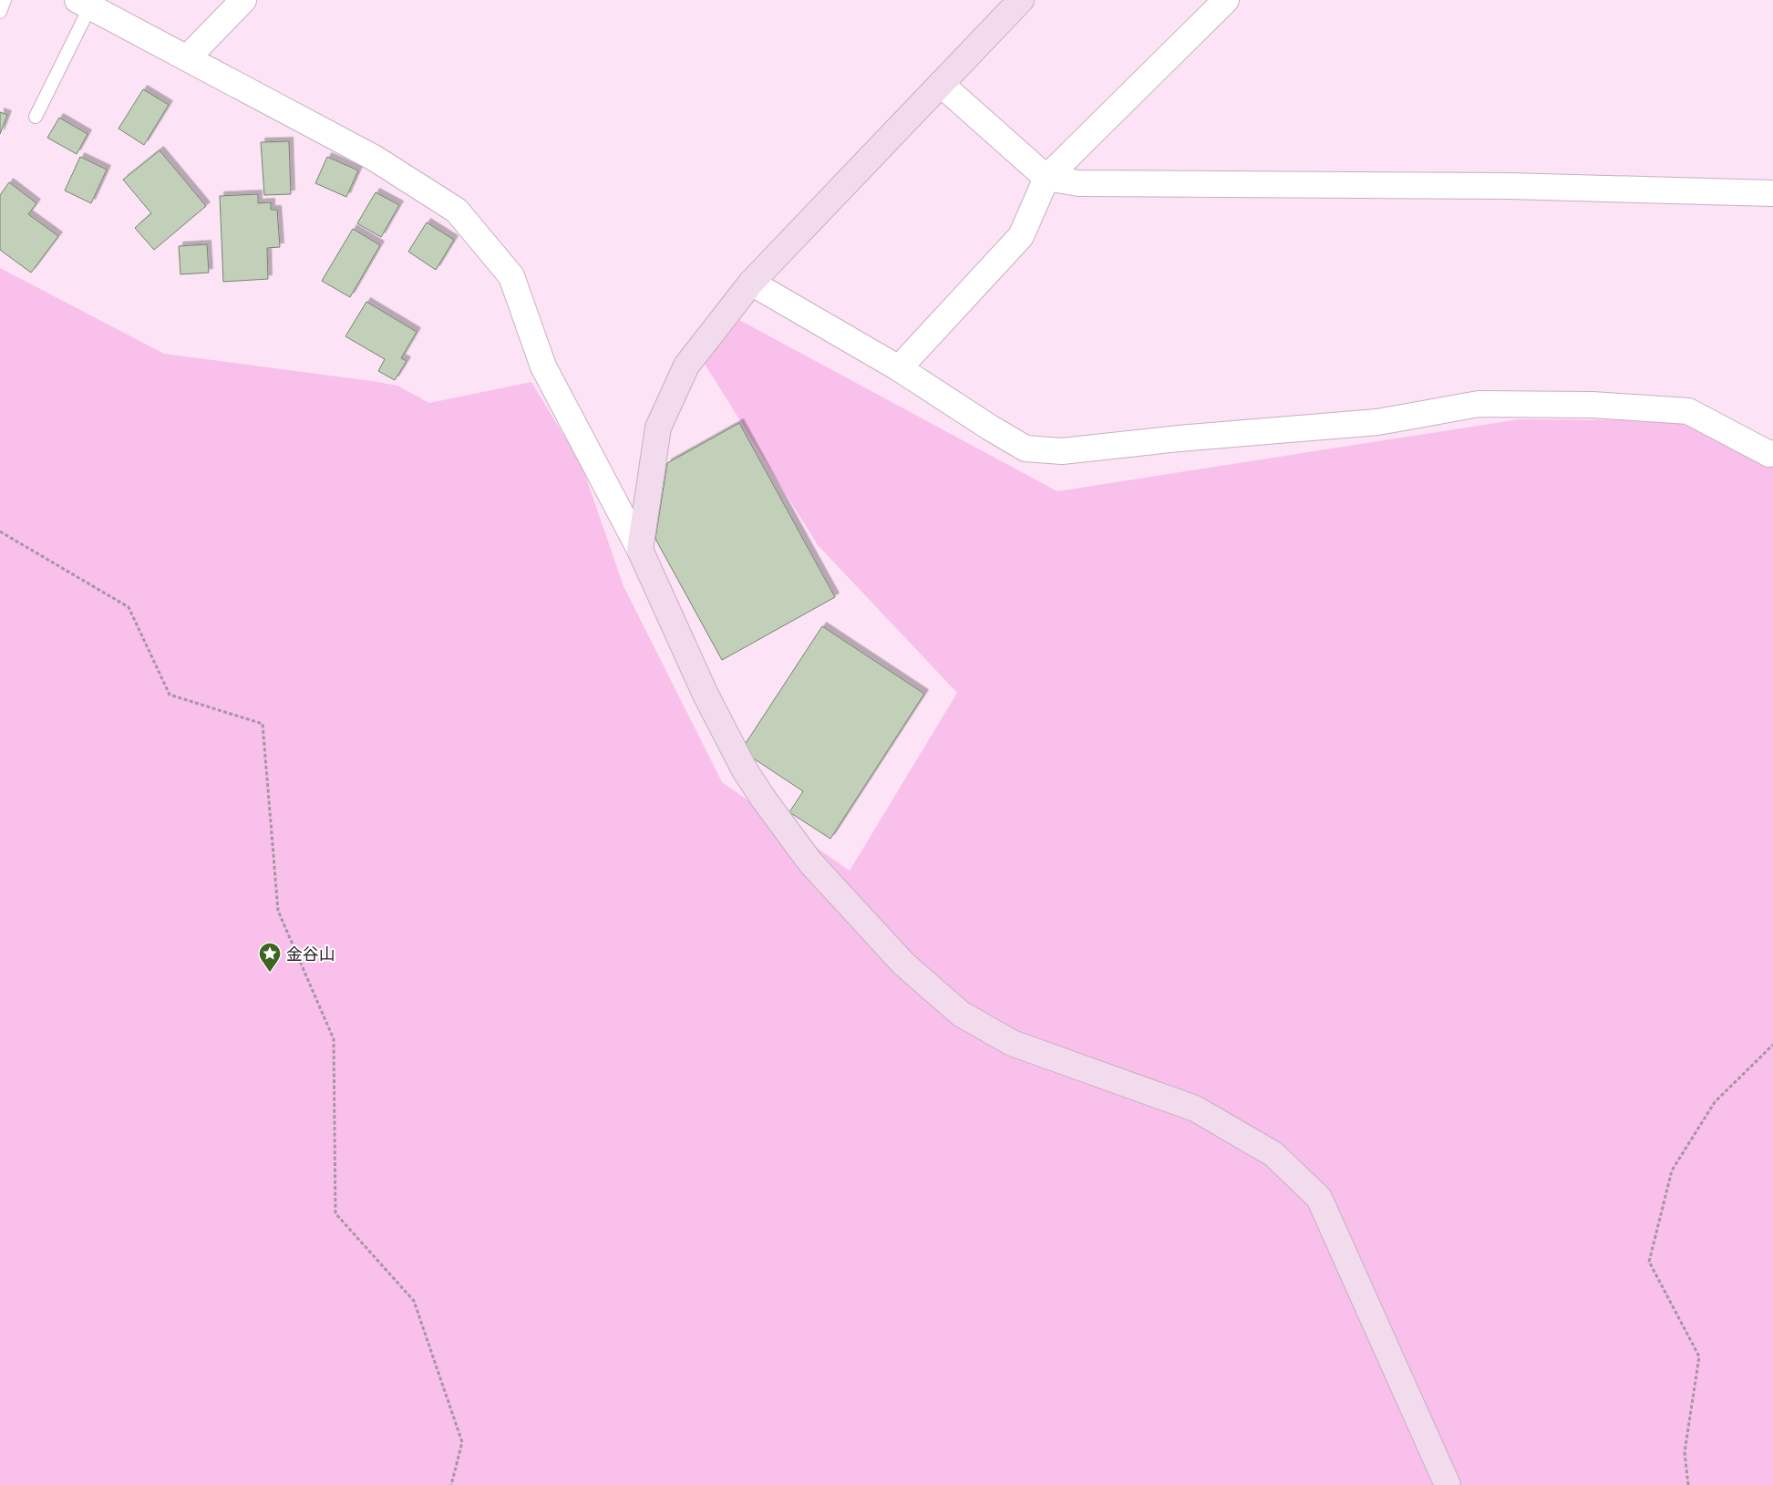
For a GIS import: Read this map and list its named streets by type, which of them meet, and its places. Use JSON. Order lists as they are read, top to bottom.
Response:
{
  "places": {
    "place": ["金谷山"]
  }
}
